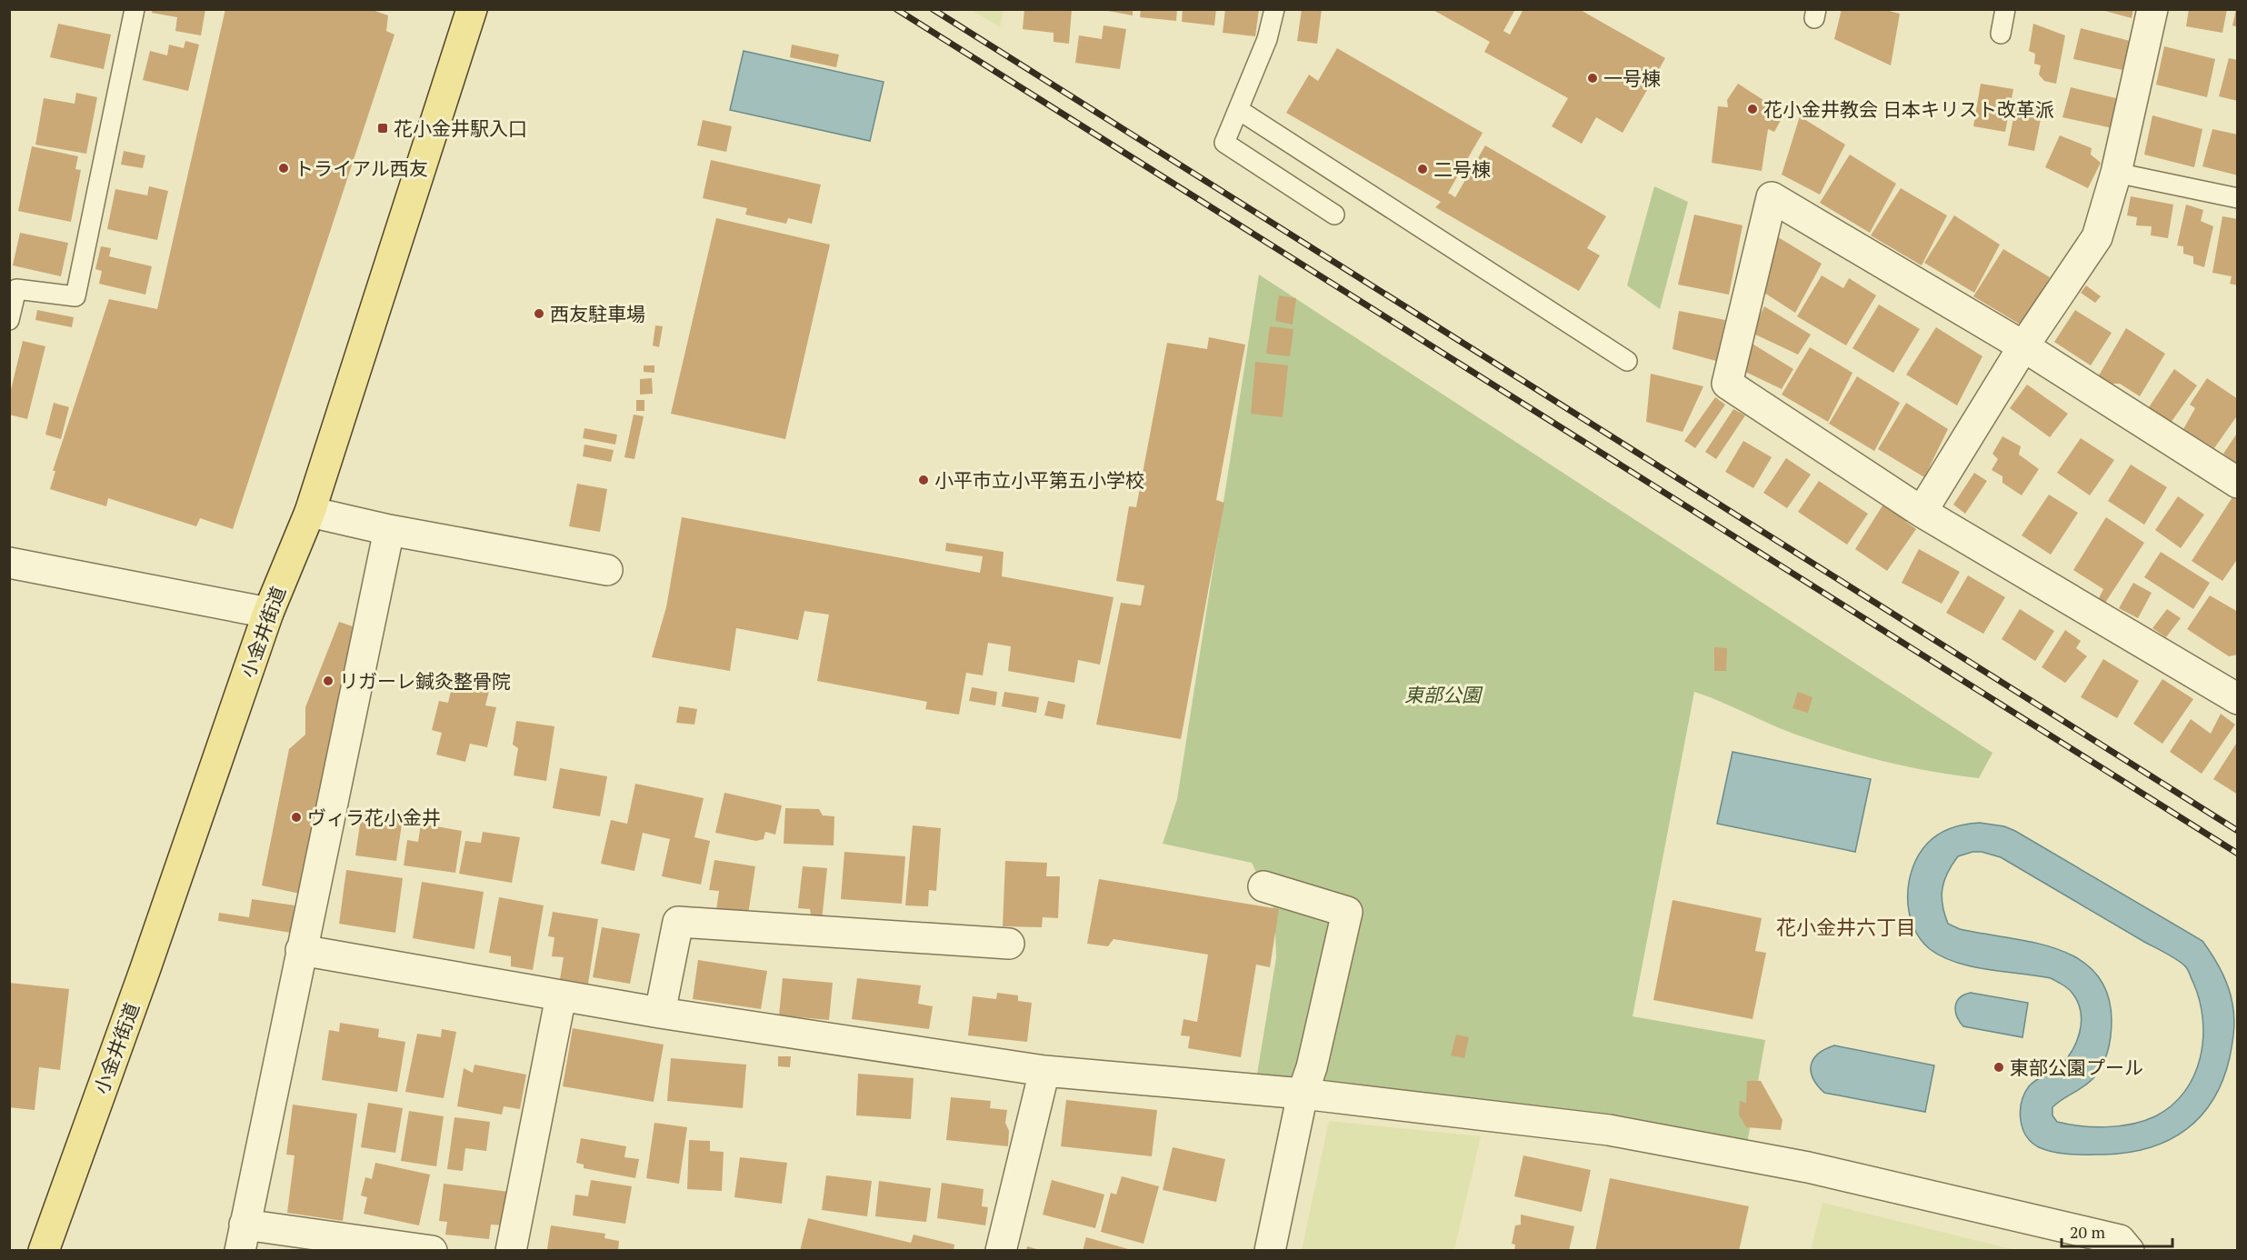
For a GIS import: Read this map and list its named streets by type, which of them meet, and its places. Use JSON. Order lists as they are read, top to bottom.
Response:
{
  "streets": {
    "main road": ["小金井街道"]
  },
  "districts": ["花小金井六丁目"],
  "parks": ["東部公園"],
  "places": {
    "other": [
      "一号棟",
      "花小金井教会 日本キリスト改革派",
      "トライアル西友",
      "二号棟",
      "西友駐車場",
      "小平市立小平第五小学校",
      "リガーレ鍼灸整骨院",
      "ヴィラ花小金井",
      "東部公園プール"
    ],
    "transit": ["花小金井駅入口"]
  },
  "scale_bar": "20 m"
}
